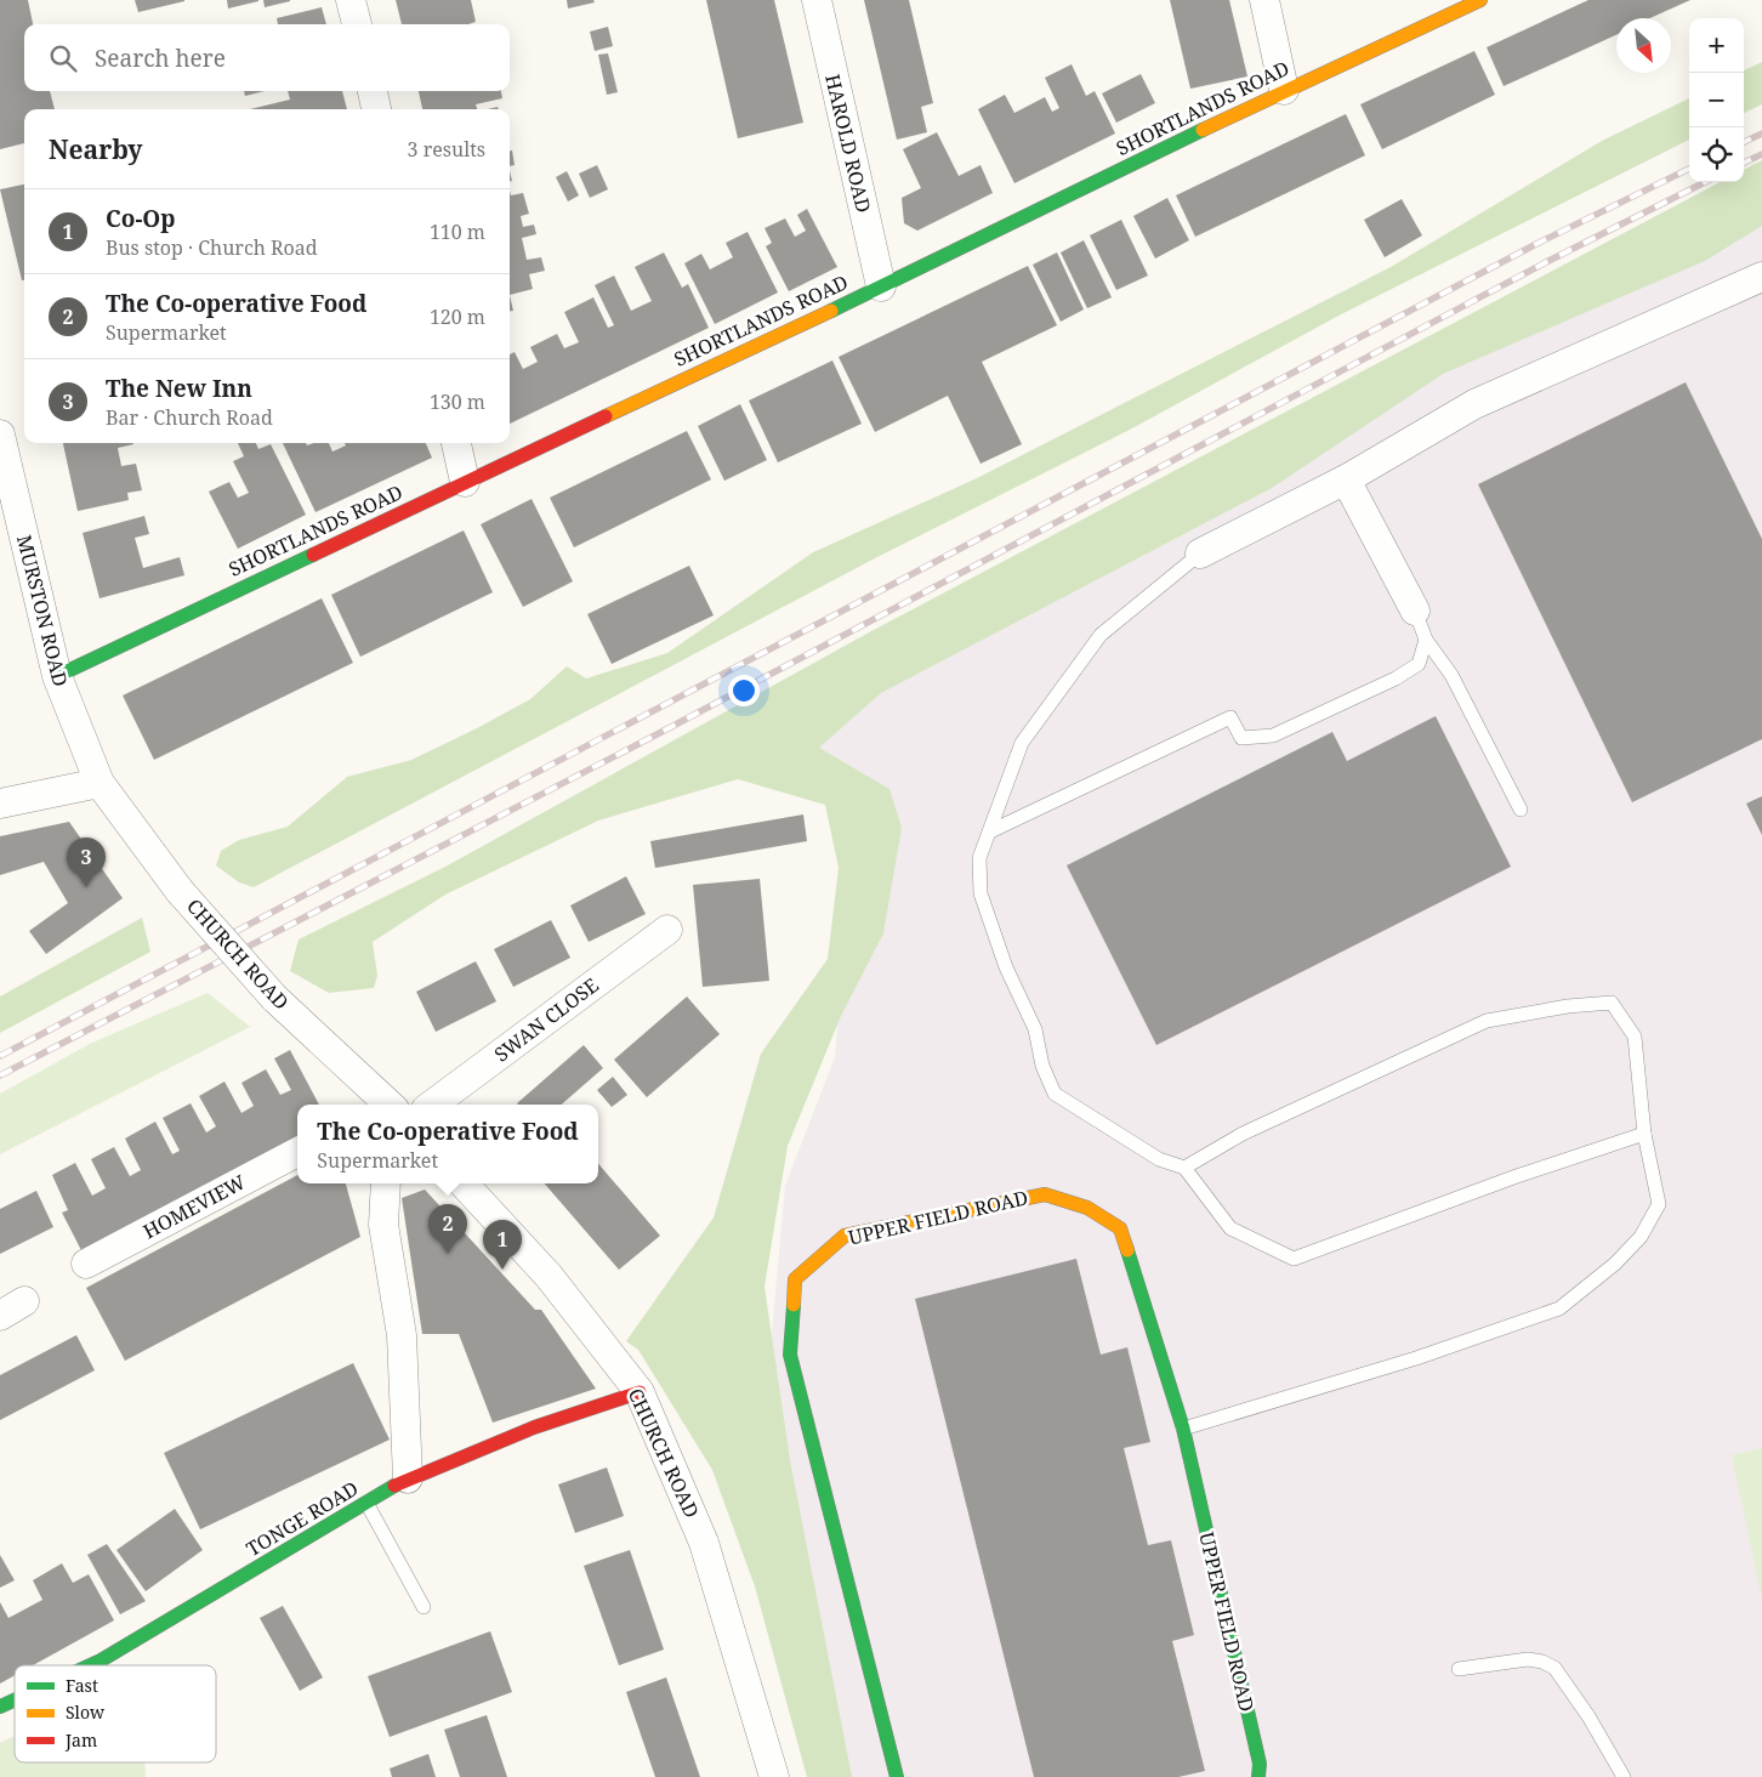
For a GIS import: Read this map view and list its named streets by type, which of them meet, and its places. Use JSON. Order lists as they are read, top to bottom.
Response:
{
  "streets": {
    "street": [
      "SHORTLANDS ROAD",
      "HAROLD ROAD",
      "MURSTON ROAD",
      "CHURCH ROAD",
      "SWAN CLOSE",
      "HOMEVIEW",
      "UPPER FIELD ROAD",
      "TONGE ROAD"
    ]
  },
  "crossings": [
    ["SHORTLANDS ROAD", "HAROLD ROAD"],
    ["SHORTLANDS ROAD", "MURSTON ROAD"],
    ["MURSTON ROAD", "CHURCH ROAD"],
    ["CHURCH ROAD", "TONGE ROAD"]
  ],
  "legend": ["Fast", "Slow", "Jam"],
  "north": "bottom right",
  "page": {
    "map_buttons": ["+", "−"],
    "search": "Search here",
    "heading": ["Nearby", "3 results"],
    "list": [
      {
        "mark": "1",
        "name": "Co-Op",
        "note": "Bus stop · Church Road",
        "value": "110 m"
      },
      {
        "mark": "2",
        "name": "The Co-operative Food",
        "note": "Supermarket",
        "value": "120 m"
      },
      {
        "mark": "3",
        "name": "The New Inn",
        "note": "Bar · Church Road",
        "value": "130 m"
      }
    ],
    "pins": ["3", "2", "1"],
    "popup": ["The Co-operative Food", "Supermarket"]
  }
}
